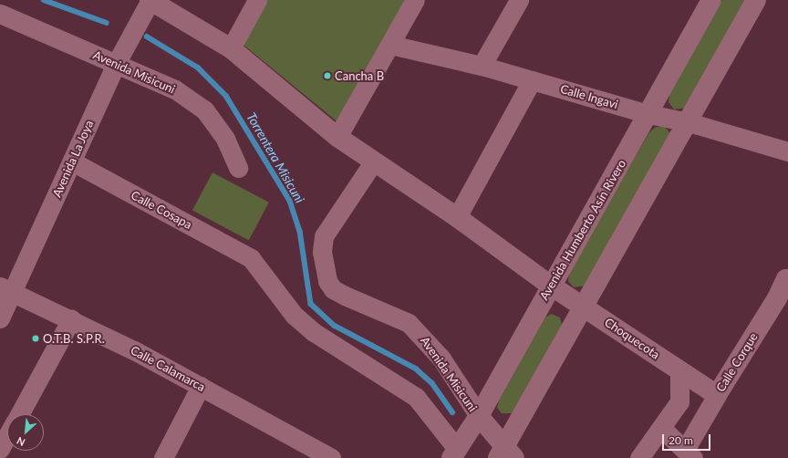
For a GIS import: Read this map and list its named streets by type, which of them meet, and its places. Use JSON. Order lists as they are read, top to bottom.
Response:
{
  "streets": {
    "street": [
      "Avenida Misicuni",
      "Calle Ingavi",
      "Avenida La Joya",
      "Calle Cosapa",
      "Avenida Humberto Asín Rivero",
      "Choquecota",
      "Calle Corque",
      "Calle Calamarca"
    ]
  },
  "crossings": [
    ["Avenida Misicuni", "Avenida La Joya"],
    ["Avenida Misicuni", "Avenida Humberto Asín Rivero"],
    ["Avenida Misicuni", "Choquecota"],
    ["Calle Ingavi", "Avenida Humberto Asín Rivero"],
    ["Avenida La Joya", "Calle Cosapa"],
    ["Avenida La Joya", "Choquecota"],
    ["Avenida La Joya", "Calle Calamarca"],
    ["Calle Cosapa", "Avenida Humberto Asín Rivero"],
    ["Avenida Humberto Asín Rivero", "Choquecota"],
    ["Choquecota", "Calle Corque"]
  ],
  "water": ["Torrentera Misicuni"],
  "places": ["Cancha B", "O.T.B. S.P.R."],
  "scale_bar": "20 m",
  "north": "bottom left"
}
